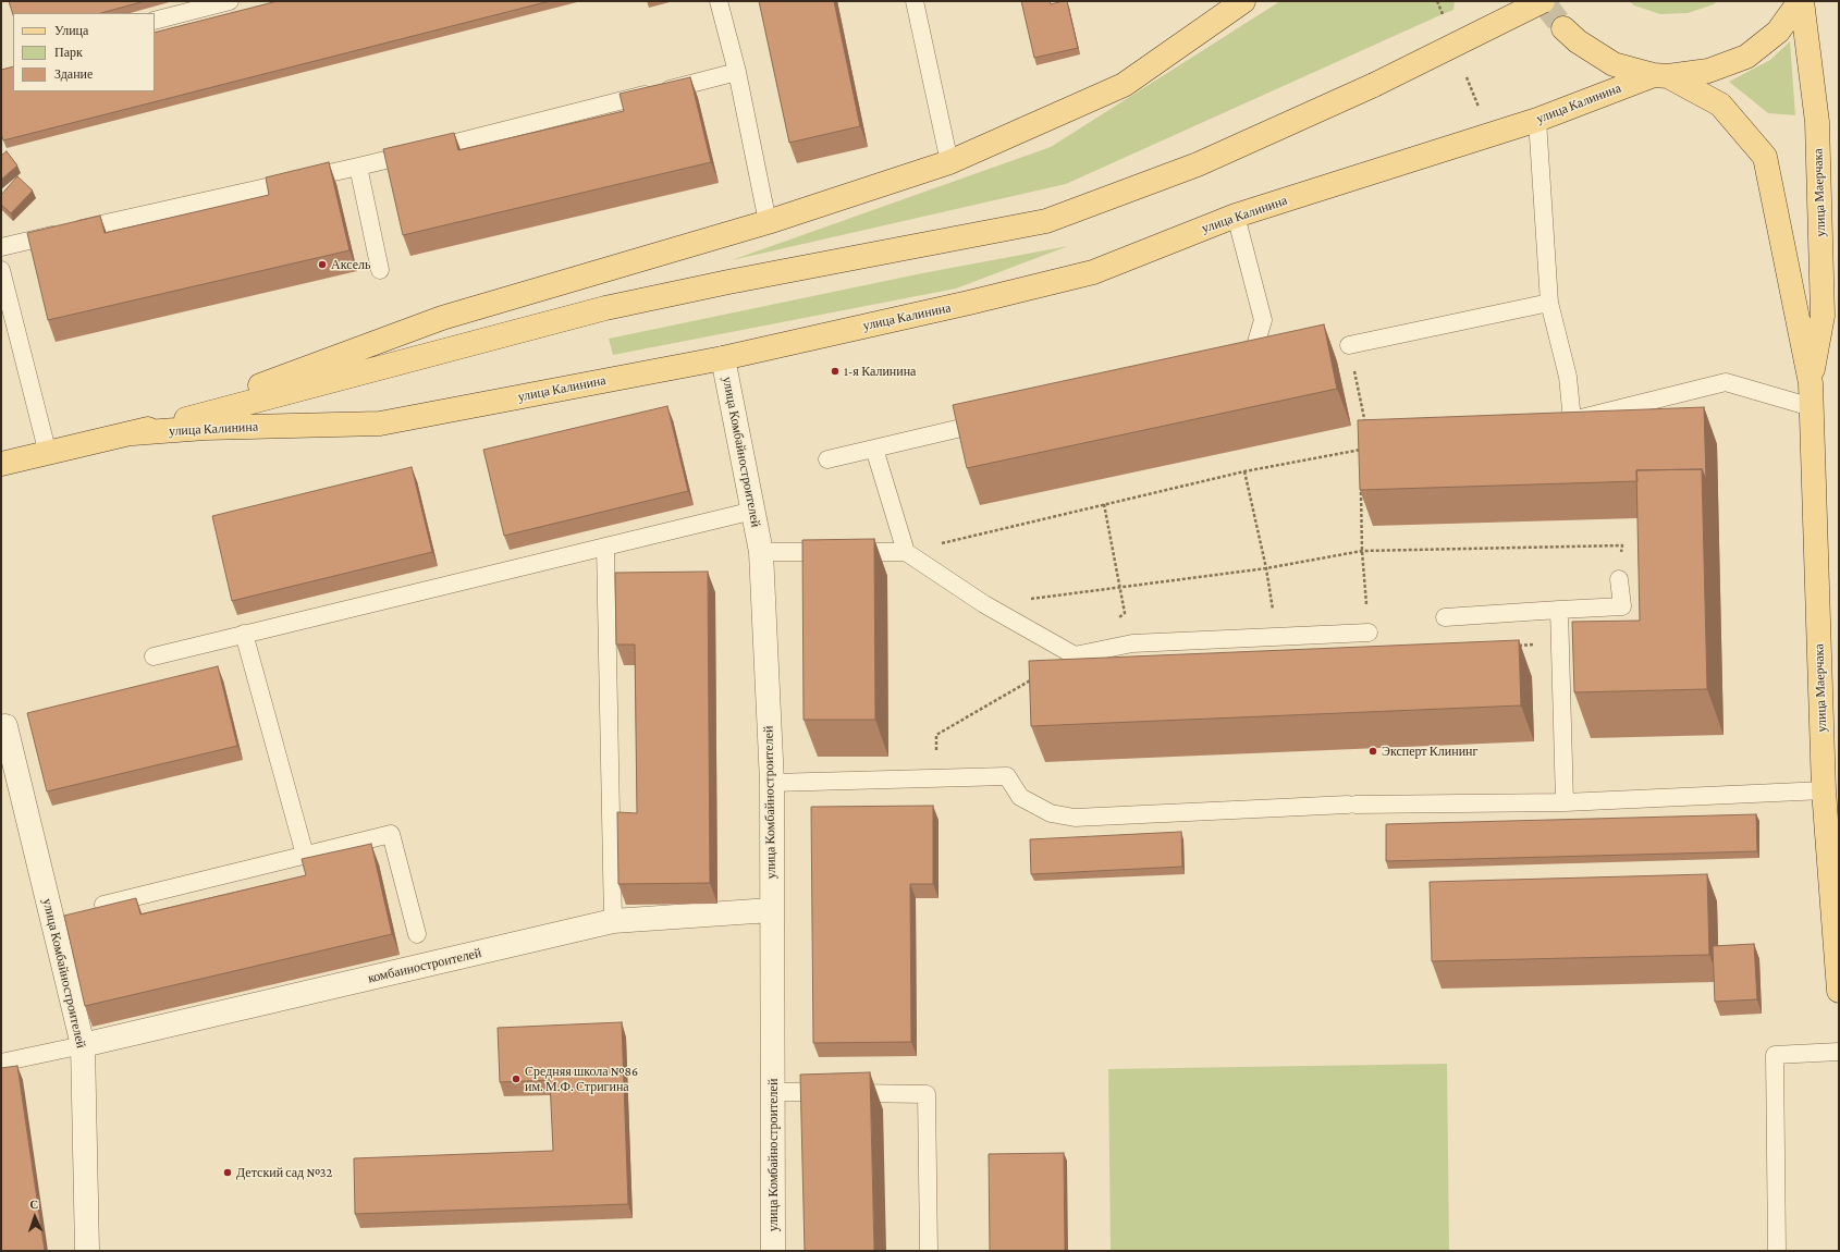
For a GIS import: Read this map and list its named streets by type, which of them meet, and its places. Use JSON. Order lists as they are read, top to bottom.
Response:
{
  "streets": {
    "main road": ["улица Калинина", "улица Маерчака"],
    "street": ["улица Комбайностроителей", "комбаиностроителей"]
  },
  "crossings": [
    ["улица Калинина", "улица Маерчака"],
    ["улица Калинина", "улица Комбайностроителей"],
    ["улица Комбайностроителей", "комбаиностроителей"]
  ],
  "places": [
    "Аксель",
    "1-я Калинина",
    "Эксперт Клининг",
    "Средняя школа №86 им. М.Ф. Стригина",
    "Детский сад №32"
  ],
  "legend": ["Улица", "Парк", "Здание"],
  "north": "top"
}
